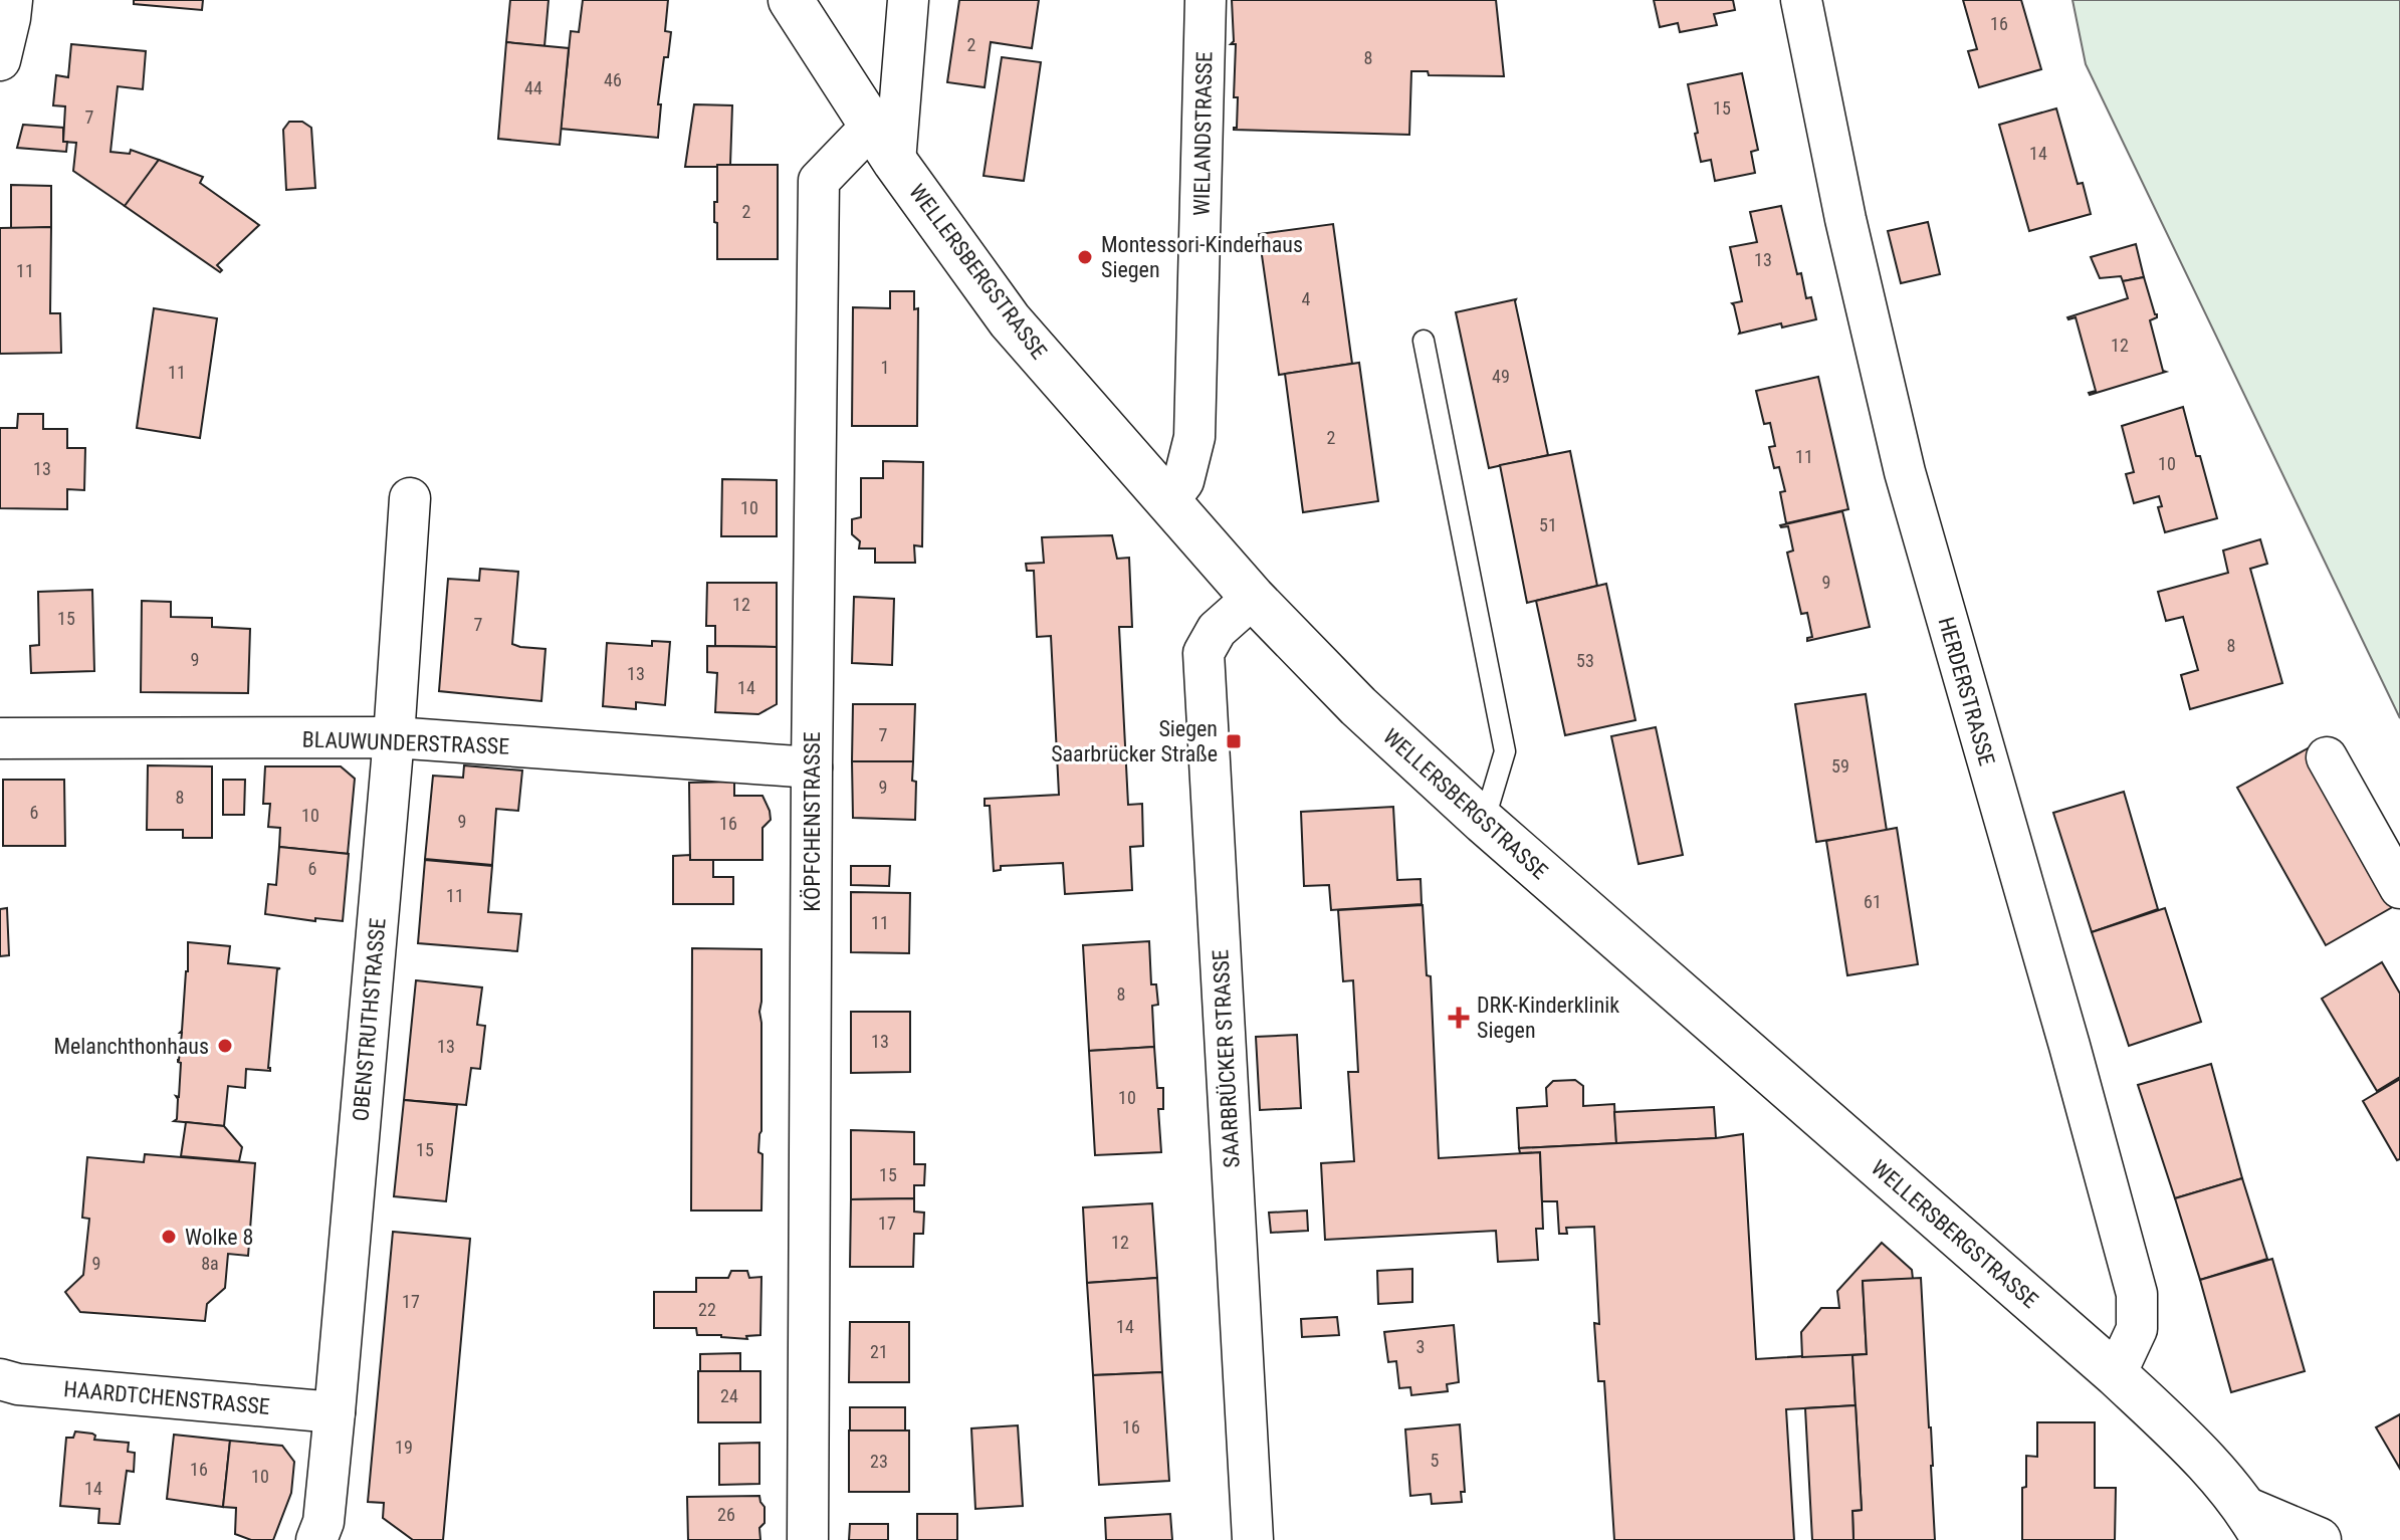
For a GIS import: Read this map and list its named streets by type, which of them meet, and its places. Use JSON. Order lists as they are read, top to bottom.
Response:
{
  "streets": {
    "street": [
      "WIELANDSTRASSE",
      "WELLERSBERGSTRASSE",
      "HERDERSTRASSE",
      "BLAUWUNDERSTRASSE",
      "KÖPFCHENSTRASSE",
      "OBENSTRUTHSTRASSE",
      "SAARBRÜCKER STRASSE",
      "HAARDTCHENSTRASSE"
    ]
  },
  "crossings": [
    ["WIELANDSTRASSE", "WELLERSBERGSTRASSE"],
    ["WELLERSBERGSTRASSE", "HERDERSTRASSE"],
    ["WELLERSBERGSTRASSE", "KÖPFCHENSTRASSE"],
    ["WELLERSBERGSTRASSE", "SAARBRÜCKER STRASSE"],
    ["BLAUWUNDERSTRASSE", "KÖPFCHENSTRASSE"],
    ["BLAUWUNDERSTRASSE", "OBENSTRUTHSTRASSE"],
    ["OBENSTRUTHSTRASSE", "HAARDTCHENSTRASSE"]
  ],
  "places": {
    "other": ["Montessori-Kinderhaus Siegen", "Melanchthonhaus", "Wolke 8"],
    "transit": ["Siegen Saarbrücker Straße"],
    "health": ["DRK-Kinderklinik Siegen"]
  },
  "house_numbers": [
    "16",
    "2",
    "8",
    "46",
    "44",
    "15",
    "7",
    "14",
    "2",
    "13",
    "11",
    "4",
    "12",
    "1",
    "11",
    "49",
    "2",
    "11",
    "10",
    "13",
    "10",
    "51",
    "9",
    "12",
    "15",
    "7",
    "8",
    "9",
    "53",
    "13",
    "14",
    "7",
    "59",
    "9",
    "8",
    "6",
    "10",
    "9",
    "16",
    "6",
    "11",
    "61",
    "11",
    "8",
    "13",
    "13",
    "10",
    "15",
    "15",
    "17",
    "12",
    "9",
    "8a",
    "17",
    "22",
    "14",
    "3",
    "21",
    "24",
    "16",
    "19",
    "5",
    "23",
    "16",
    "10",
    "14",
    "26"
  ]
}
